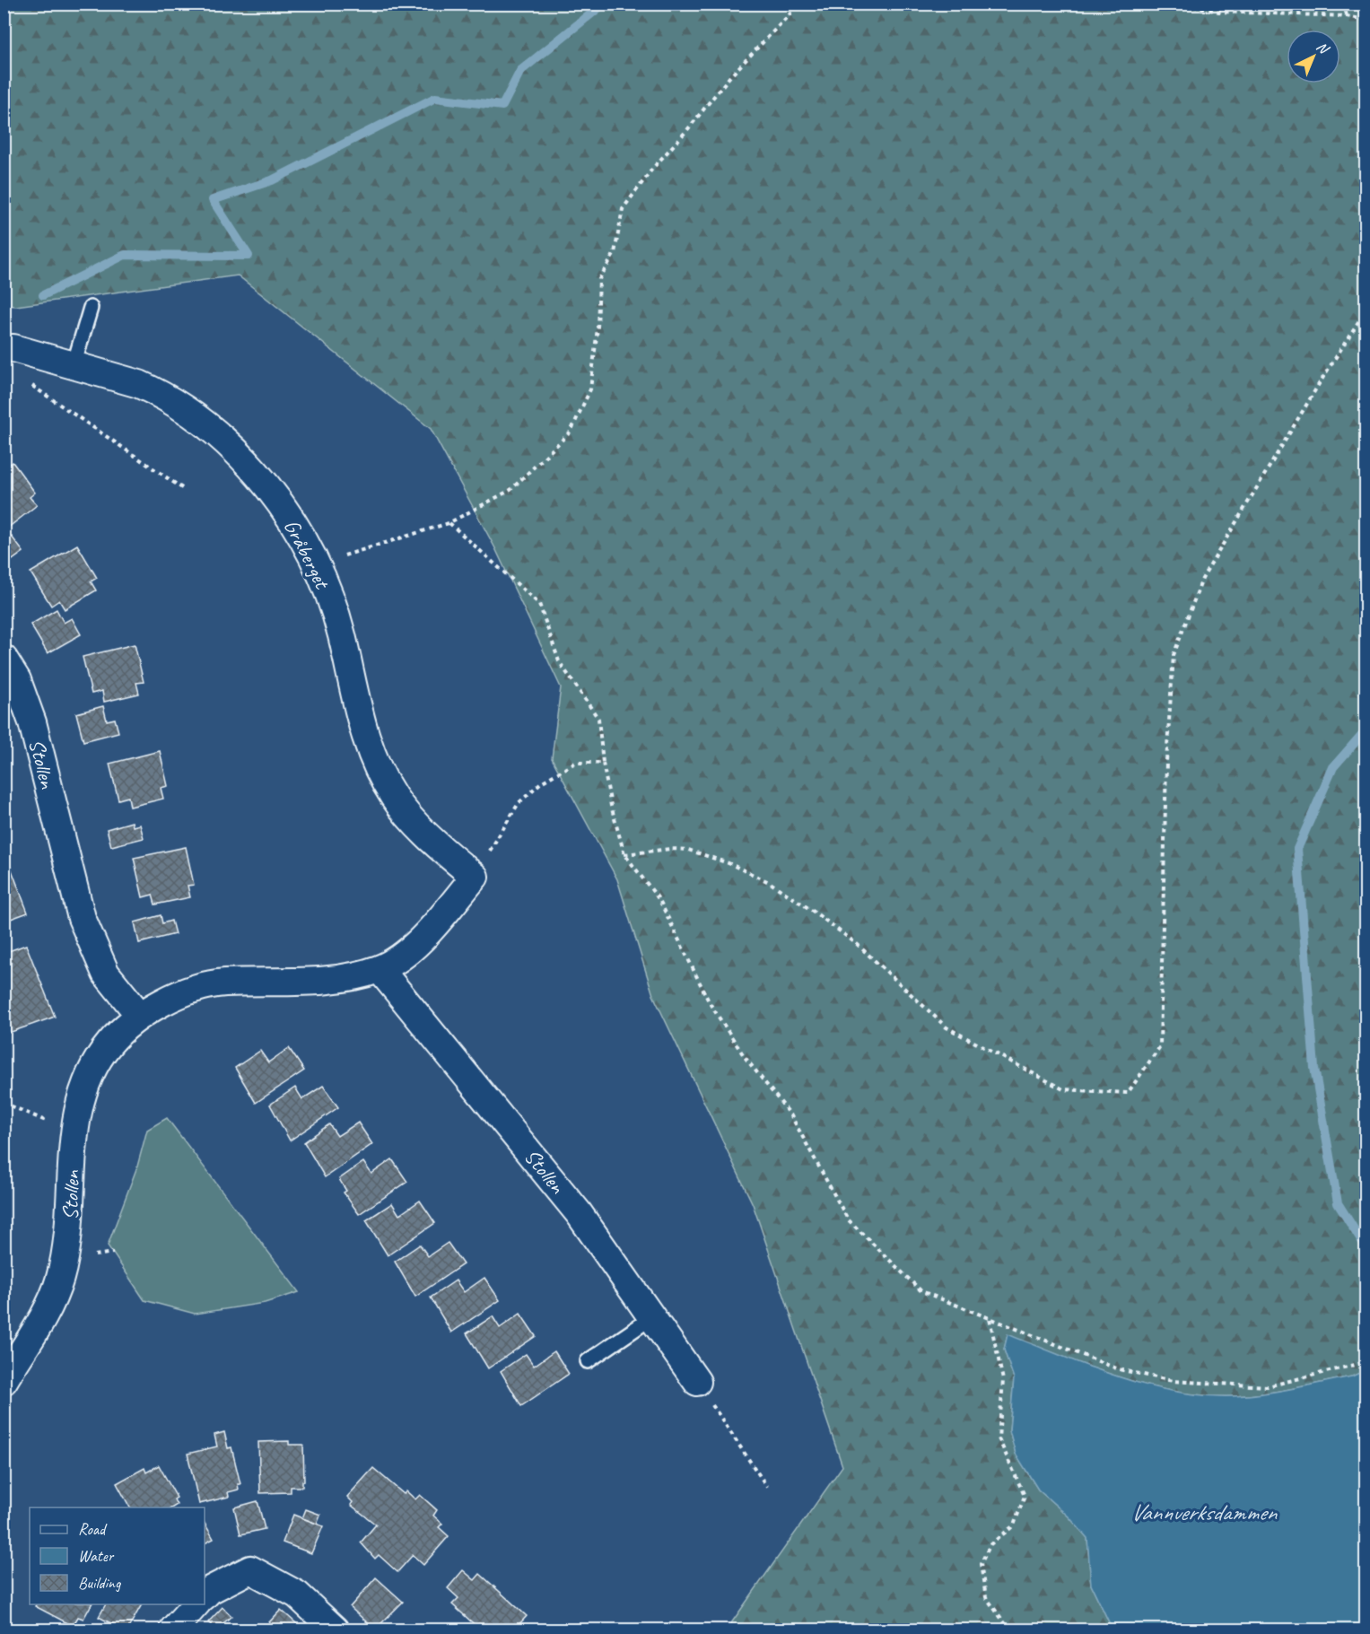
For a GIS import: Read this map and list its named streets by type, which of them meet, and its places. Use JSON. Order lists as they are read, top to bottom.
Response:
{
  "streets": {
    "street": ["Gråberget", "Stollen"]
  },
  "crossings": [
    ["Gråberget", "Stollen"]
  ],
  "water": ["Vannverksdammen"],
  "legend": ["Road", "Water", "Building"],
  "north": "top right"
}
